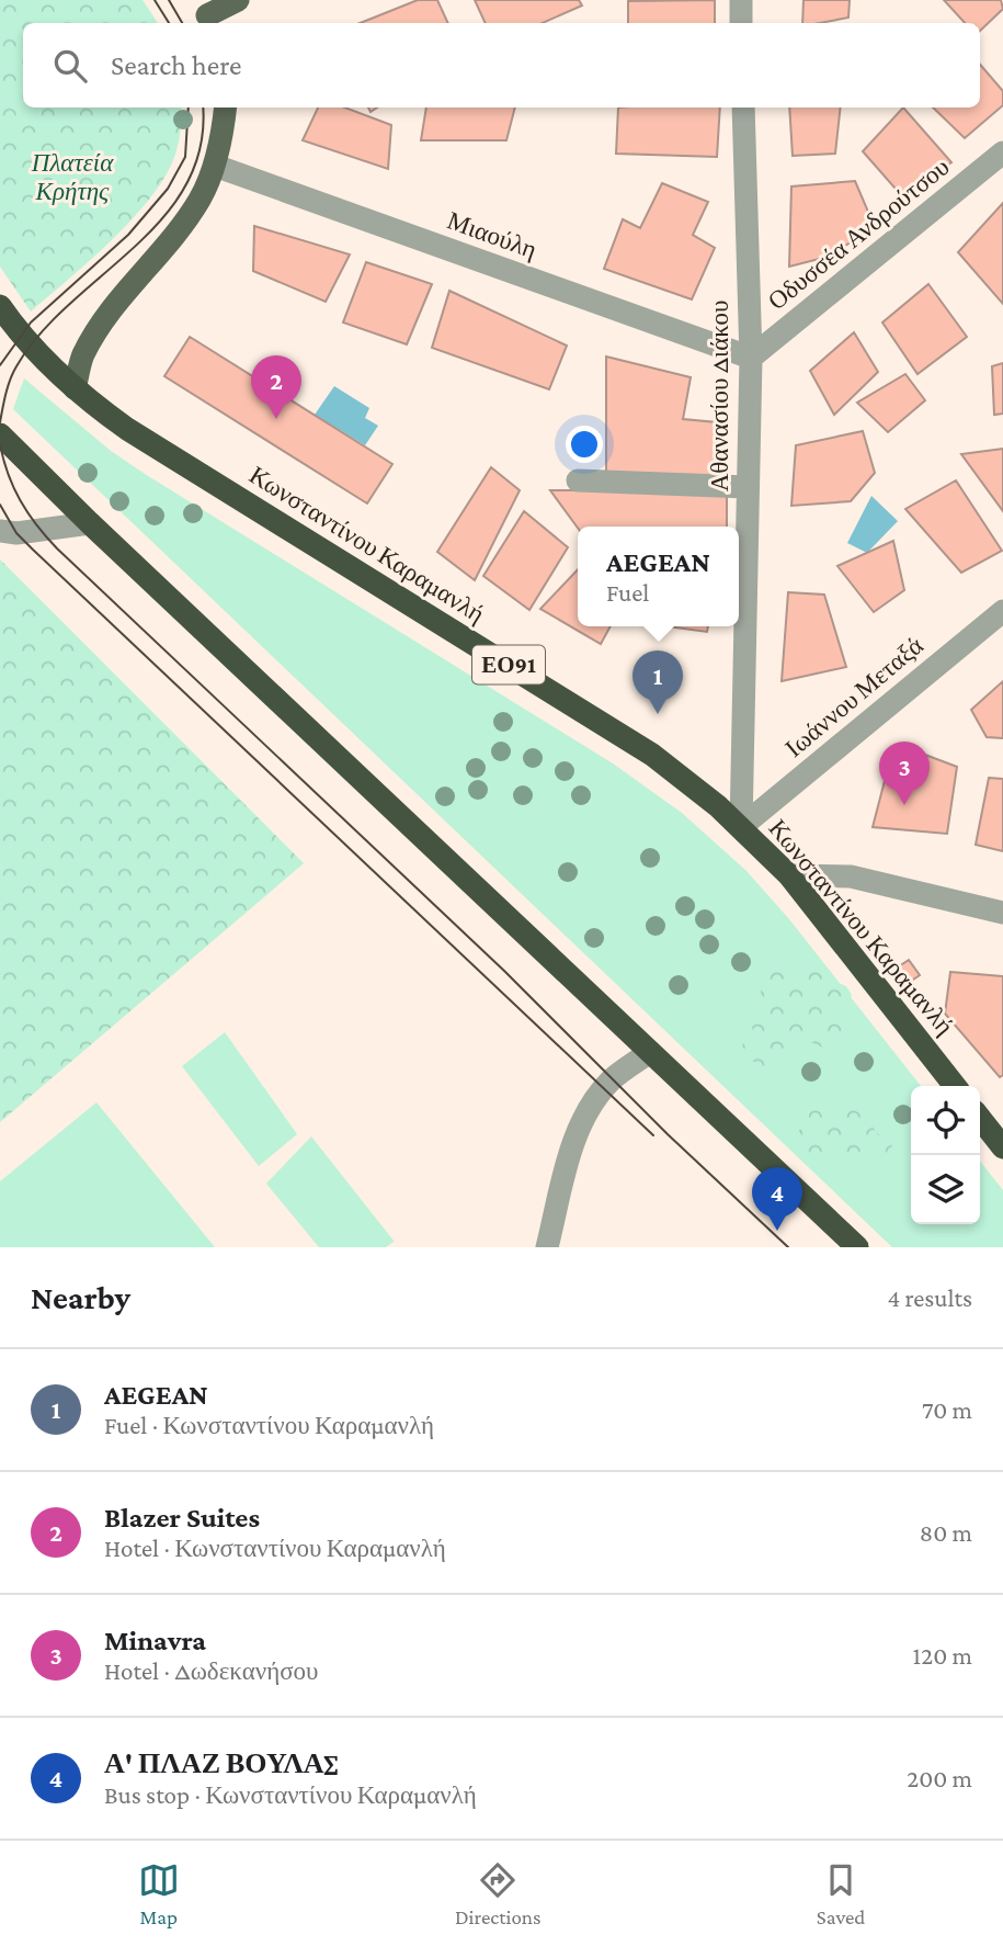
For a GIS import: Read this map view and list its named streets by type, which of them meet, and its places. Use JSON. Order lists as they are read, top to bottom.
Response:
{
  "streets": {
    "highway": ["Κωνσταντίνου Καραμανλή", "ΕΟ91"],
    "street": [
      "Οδυσσέα Ανδρούτσου",
      "Μιαούλη",
      "Αθανασίου Διάκου",
      "Ιωάννου Μεταξά"
    ]
  },
  "crossings": [
    ["Οδυσσέα Ανδρούτσου", "Μιαούλη"],
    ["Οδυσσέα Ανδρούτσου", "Αθανασίου Διάκου"],
    ["Μιαούλη", "Αθανασίου Διάκου"],
    ["Αθανασίου Διάκου", "Κωνσταντίνου Καραμανλή"],
    ["Αθανασίου Διάκου", "Ιωάννου Μεταξά"],
    ["Κωνσταντίνου Καραμανλή", "Ιωάννου Μεταξά"]
  ],
  "parks": ["Πλατεία Κρήτης"],
  "page": {
    "search": "Search here",
    "pins": [
      "2",
      "1",
      "3",
      "4"
    ],
    "popup": ["AEGEAN", "Fuel"],
    "heading": ["Nearby", "4 results"],
    "list": [
      {
        "mark": "1",
        "name": "AEGEAN",
        "note": "Fuel · Κωνσταντίνου Καραμανλή",
        "value": "70 m"
      },
      {
        "mark": "2",
        "name": "Blazer Suites",
        "note": "Hotel · Κωνσταντίνου Καραμανλή",
        "value": "80 m"
      },
      {
        "mark": "3",
        "name": "Minavra",
        "note": "Hotel · Δωδεκανήσου",
        "value": "120 m"
      },
      {
        "mark": "4",
        "name": "Α' ΠΛΑΖ ΒΟΥΛΑΣ",
        "note": "Bus stop · Κωνσταντίνου Καραμανλή",
        "value": "200 m"
      }
    ],
    "nav": ["Map", "Directions", "Saved"]
  }
}
